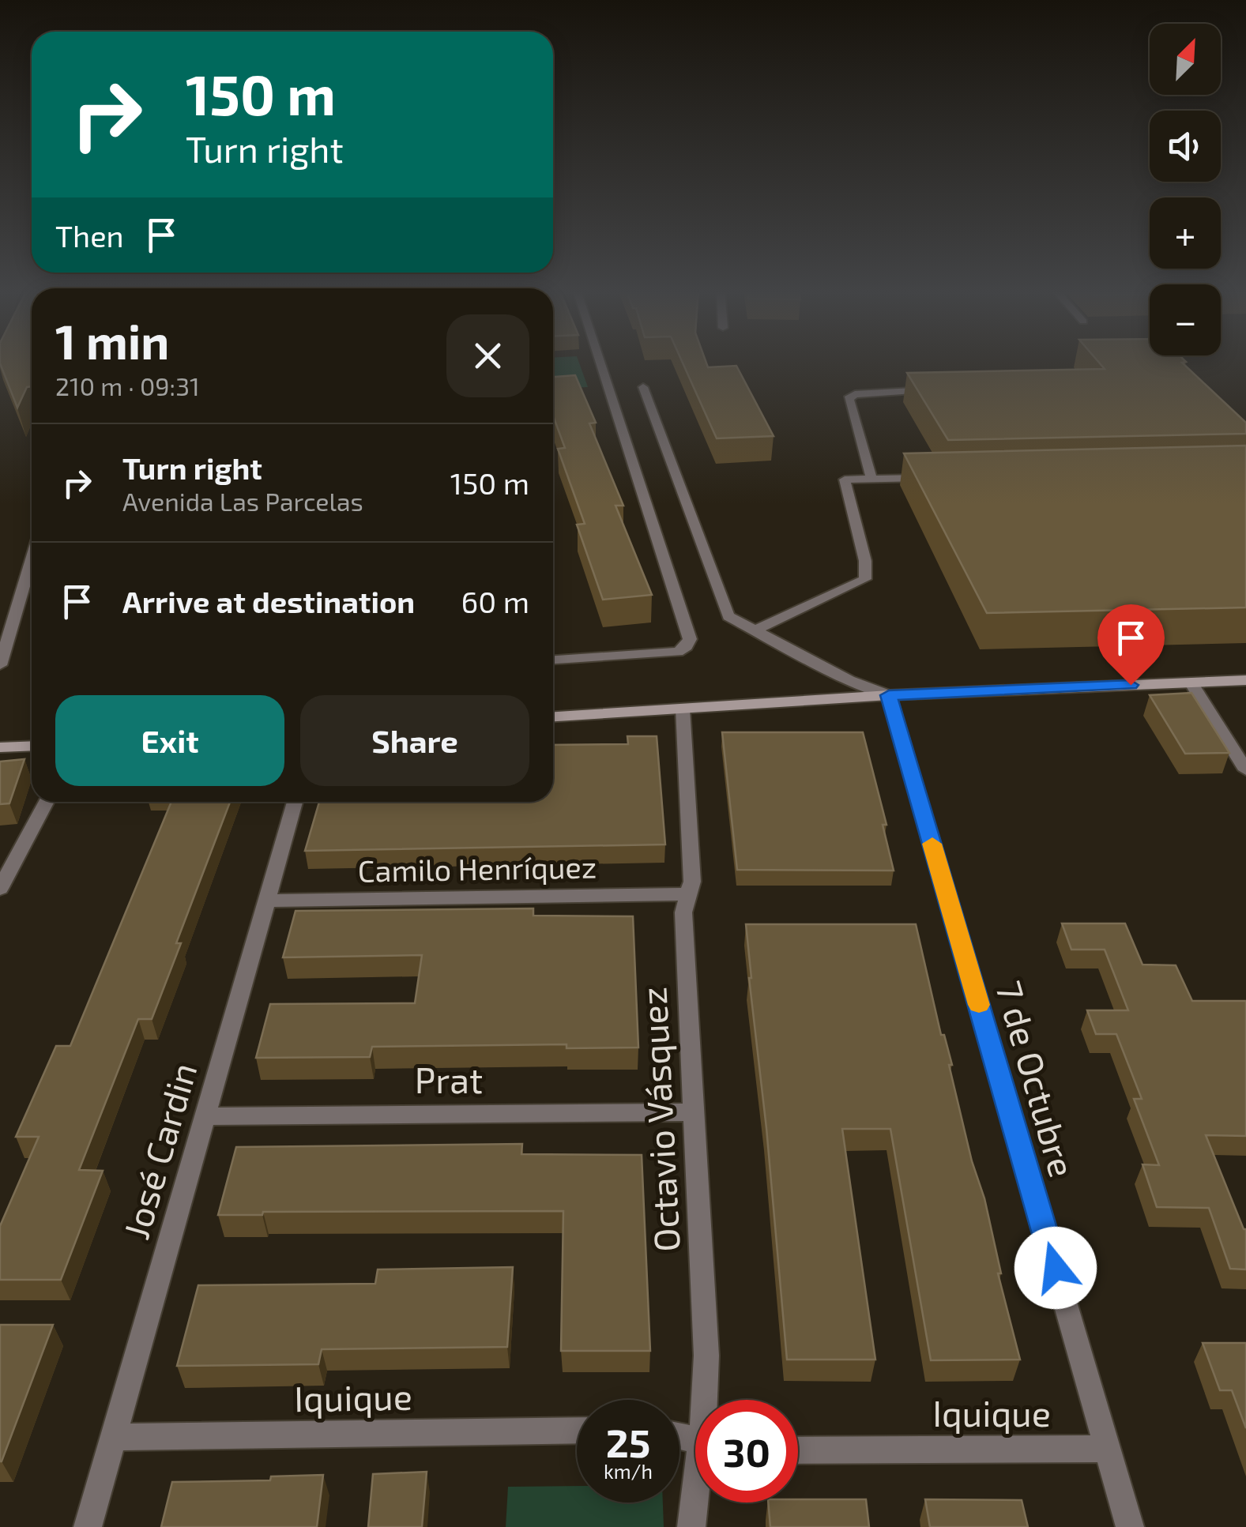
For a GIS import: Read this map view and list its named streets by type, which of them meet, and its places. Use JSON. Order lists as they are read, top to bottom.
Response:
{
  "streets": {
    "street": [
      "Camilo Henríquez",
      "7 de Octubre",
      "Prat",
      "Octavio Vásquez",
      "José Cardin",
      "Iquique"
    ]
  },
  "crossings": [
    ["Camilo Henríquez", "Octavio Vásquez"],
    ["Camilo Henríquez", "José Cardin"],
    ["7 de Octubre", "Iquique"],
    ["Prat", "Octavio Vásquez"],
    ["Prat", "José Cardin"],
    ["José Cardin", "Iquique"]
  ],
  "north": "top right",
  "page": {
    "map_buttons": ["+", "−"],
    "turn": ["150 m", "Turn right"],
    "then": "Then",
    "heading": ["1 min", "210 m · 09:31"],
    "list": [
      {
        "name": "Turn right",
        "note": "Avenida Las Parcelas",
        "value": "150 m"
      },
      {
        "name": "Arrive at destination",
        "value": "60 m"
      }
    ],
    "buttons": ["Exit", "Share"],
    "speed": "25 km/h",
    "limit": "30"
  }
}
